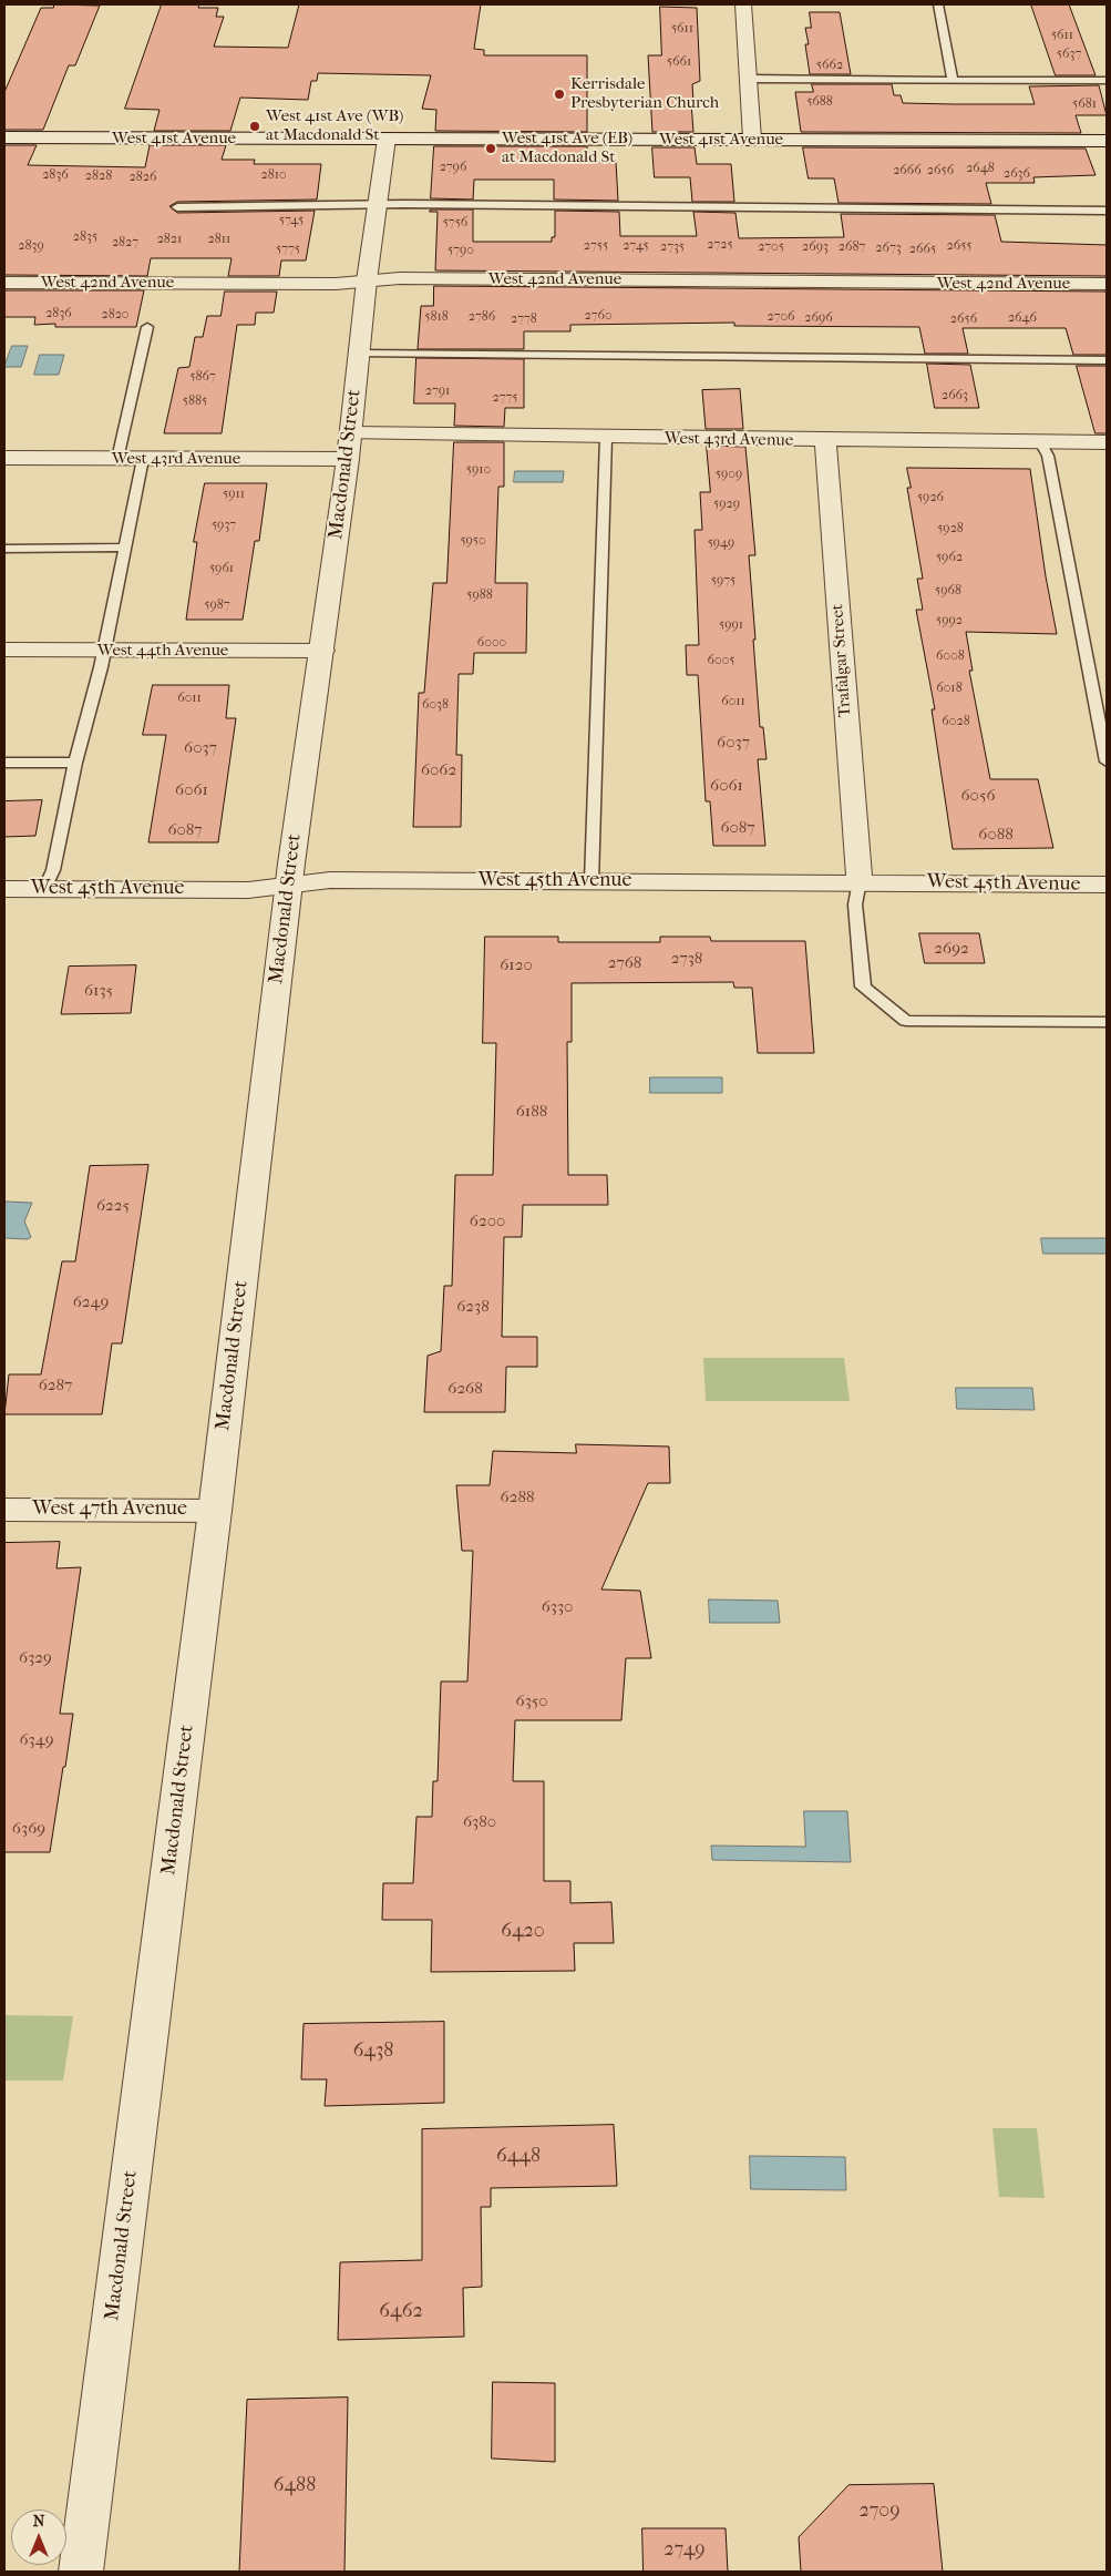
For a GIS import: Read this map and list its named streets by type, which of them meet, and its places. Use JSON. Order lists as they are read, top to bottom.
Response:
{
  "streets": {
    "street": [
      "West 41st Avenue",
      "West 42nd Avenue",
      "West 43rd Avenue",
      "Macdonald Street",
      "West 44th Avenue",
      "Trafalgar Street",
      "West 45th Avenue",
      "West 47th Avenue"
    ]
  },
  "crossings": [
    ["West 41st Avenue", "Macdonald Street"],
    ["West 42nd Avenue", "Macdonald Street"],
    ["West 43rd Avenue", "Macdonald Street"],
    ["West 43rd Avenue", "Trafalgar Street"],
    ["Macdonald Street", "West 44th Avenue"],
    ["Macdonald Street", "West 45th Avenue"],
    ["Macdonald Street", "West 47th Avenue"],
    ["Trafalgar Street", "West 45th Avenue"]
  ],
  "places": ["Kerrisdale Presbyterian Church", "West 41st Ave (WB) at Macdonald St", "West 41st Ave (EB) at Macdonald St"],
  "house_numbers": [
    "5611",
    "5611",
    "5637",
    "5661",
    "5662",
    "5688",
    "5681",
    "2796",
    "2648",
    "2666",
    "2656",
    "2636",
    "2836",
    "2810",
    "2828",
    "2826",
    "5745",
    "5756",
    "2835",
    "2821",
    "2811",
    "2827",
    "2725",
    "2839",
    "2755",
    "2745",
    "2655",
    "2735",
    "2705",
    "2693",
    "2687",
    "2673",
    "5775",
    "2665",
    "5790",
    "2836",
    "2820",
    "2760",
    "5818",
    "2786",
    "2706",
    "2696",
    "2646",
    "2778",
    "2656",
    "5867",
    "2791",
    "2663",
    "2775",
    "5885",
    "5910",
    "5909",
    "5911",
    "5926",
    "5929",
    "5937",
    "5928",
    "5950",
    "5949",
    "5962",
    "5961",
    "5975",
    "5968",
    "5988",
    "5987",
    "5992",
    "5991",
    "6000",
    "6008",
    "6005",
    "6018",
    "6011",
    "6011",
    "6038",
    "6028",
    "6037",
    "6037",
    "6062",
    "6061",
    "6061",
    "6056",
    "6087",
    "6087",
    "6088",
    "2692",
    "2738",
    "2768",
    "6120",
    "6135",
    "6188",
    "6225",
    "6200",
    "6249",
    "6238",
    "6287",
    "6268",
    "6288",
    "6330",
    "6329",
    "6350",
    "6349",
    "6380",
    "6369",
    "6420",
    "6438",
    "6448",
    "6462",
    "6488",
    "2709",
    "2749"
  ],
  "north": "top"
}
